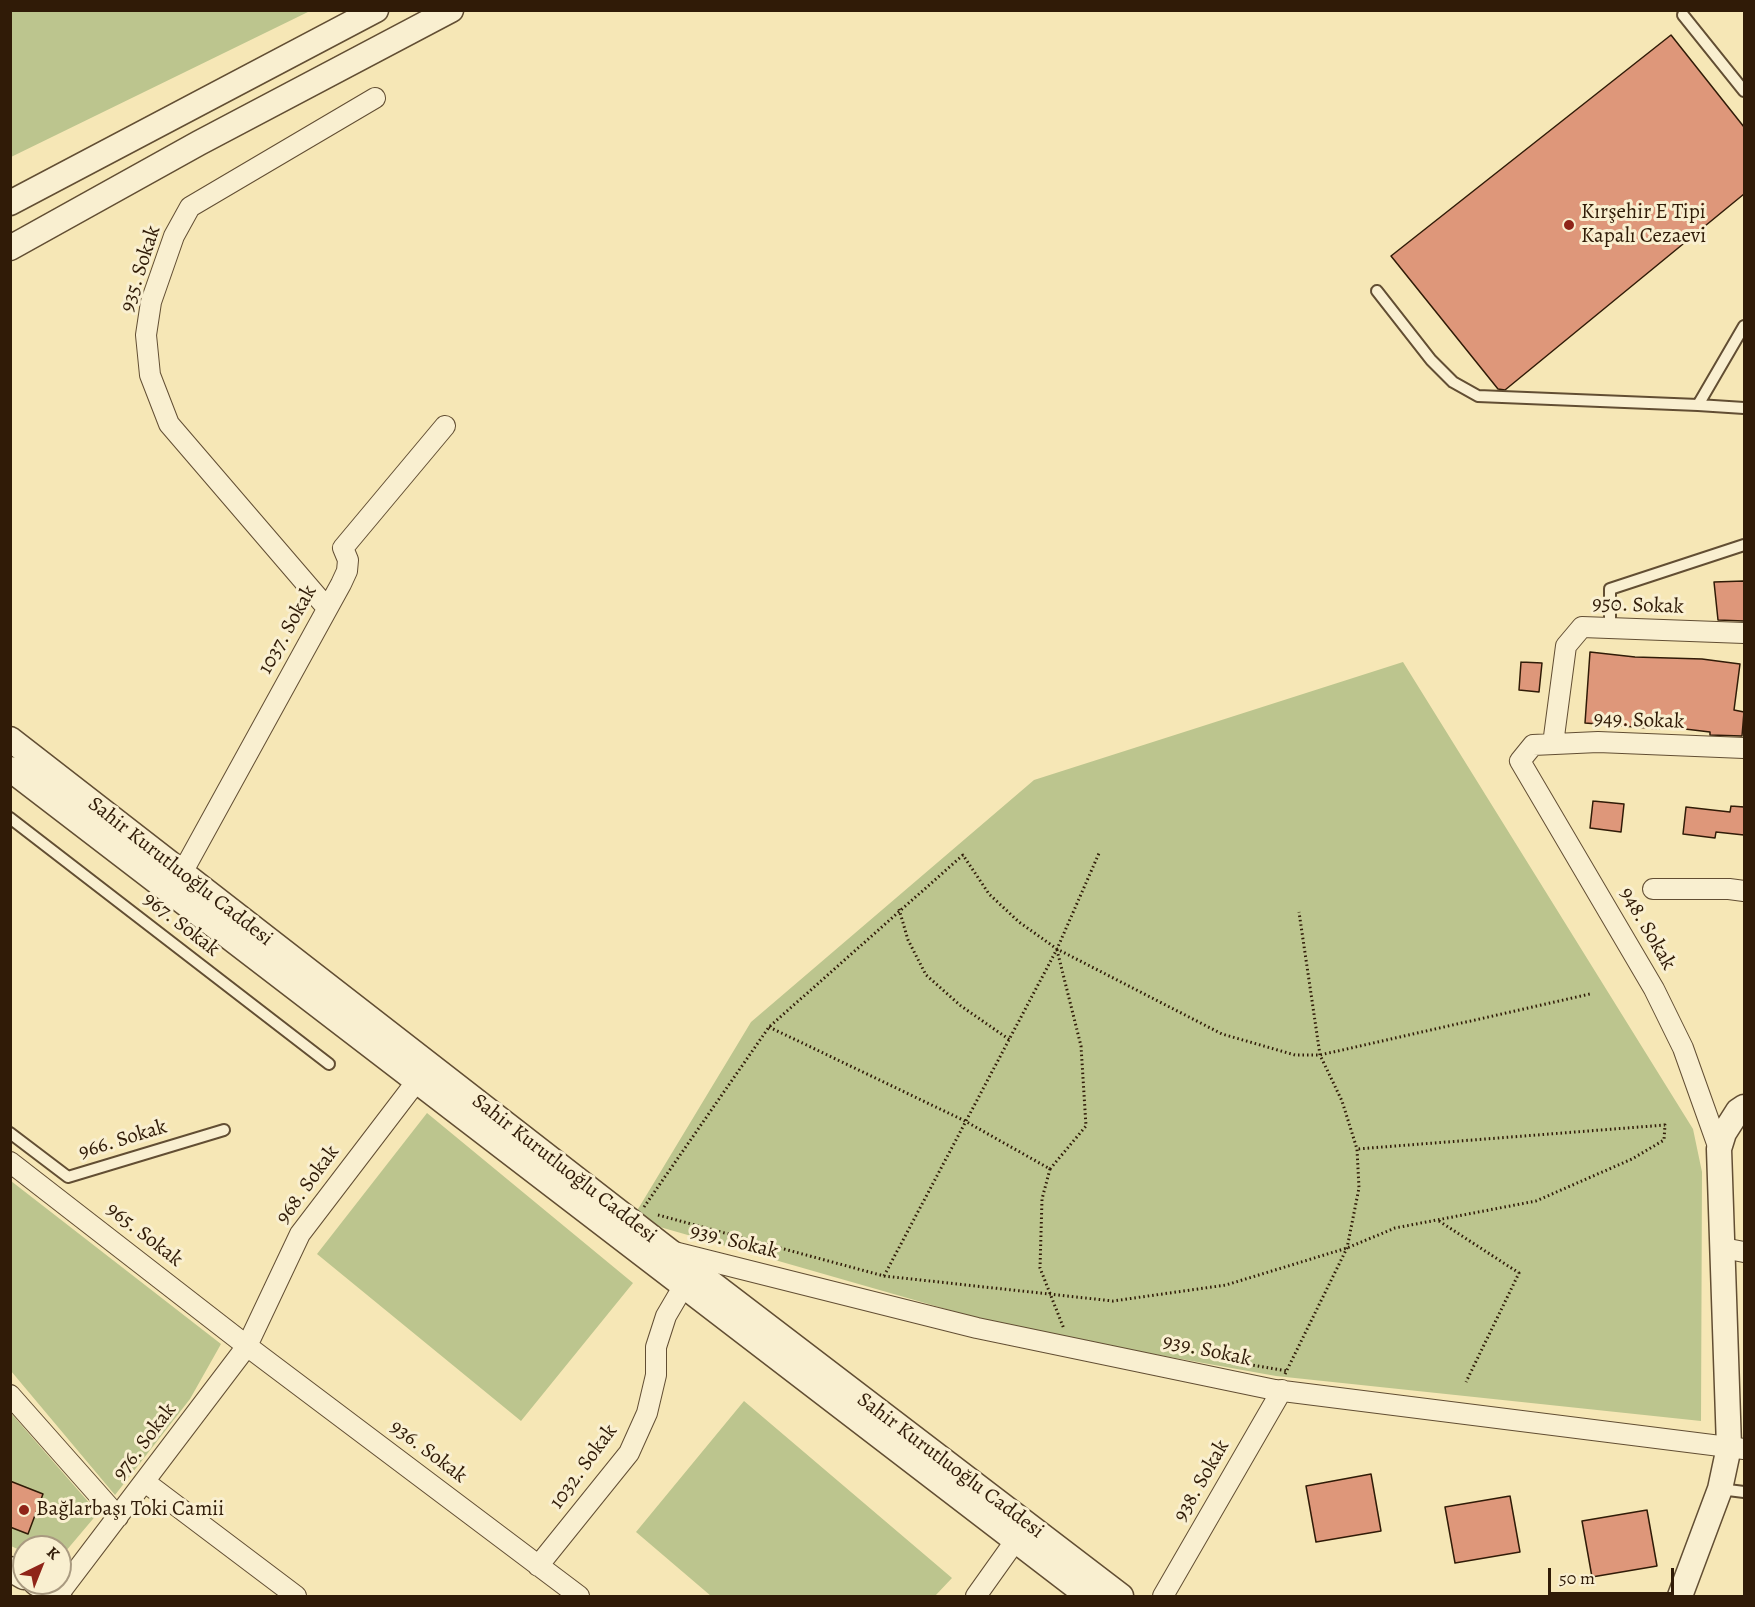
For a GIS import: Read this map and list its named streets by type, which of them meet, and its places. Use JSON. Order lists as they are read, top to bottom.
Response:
{
  "streets": {
    "street": [
      "935. Sokak",
      "950. Sokak",
      "1037. Sokak",
      "949. Sokak",
      "Sahir Kurutluoğlu Caddesi",
      "948. Sokak",
      "968. Sokak",
      "965. Sokak",
      "939. Sokak",
      "976. Sokak",
      "936. Sokak",
      "1032. Sokak",
      "938. Sokak"
    ],
    "lane": ["967. Sokak", "966. Sokak"]
  },
  "crossings": [
    ["935. Sokak", "1037. Sokak"],
    ["950. Sokak", "949. Sokak"],
    ["1037. Sokak", "Sahir Kurutluoğlu Caddesi"],
    ["949. Sokak", "948. Sokak"],
    ["Sahir Kurutluoğlu Caddesi", "968. Sokak"],
    ["Sahir Kurutluoğlu Caddesi", "939. Sokak"],
    ["Sahir Kurutluoğlu Caddesi", "1032. Sokak"],
    ["968. Sokak", "965. Sokak"],
    ["968. Sokak", "976. Sokak"],
    ["968. Sokak", "936. Sokak"],
    ["965. Sokak", "976. Sokak"],
    ["965. Sokak", "936. Sokak"],
    ["939. Sokak", "938. Sokak"],
    ["976. Sokak", "936. Sokak"],
    ["936. Sokak", "1032. Sokak"]
  ],
  "places": ["Kırşehir E Tipi Kapalı Cezaevi", "Bağlarbaşı Toki Camii"],
  "scale_bar": "50 m",
  "north": "top right"
}
